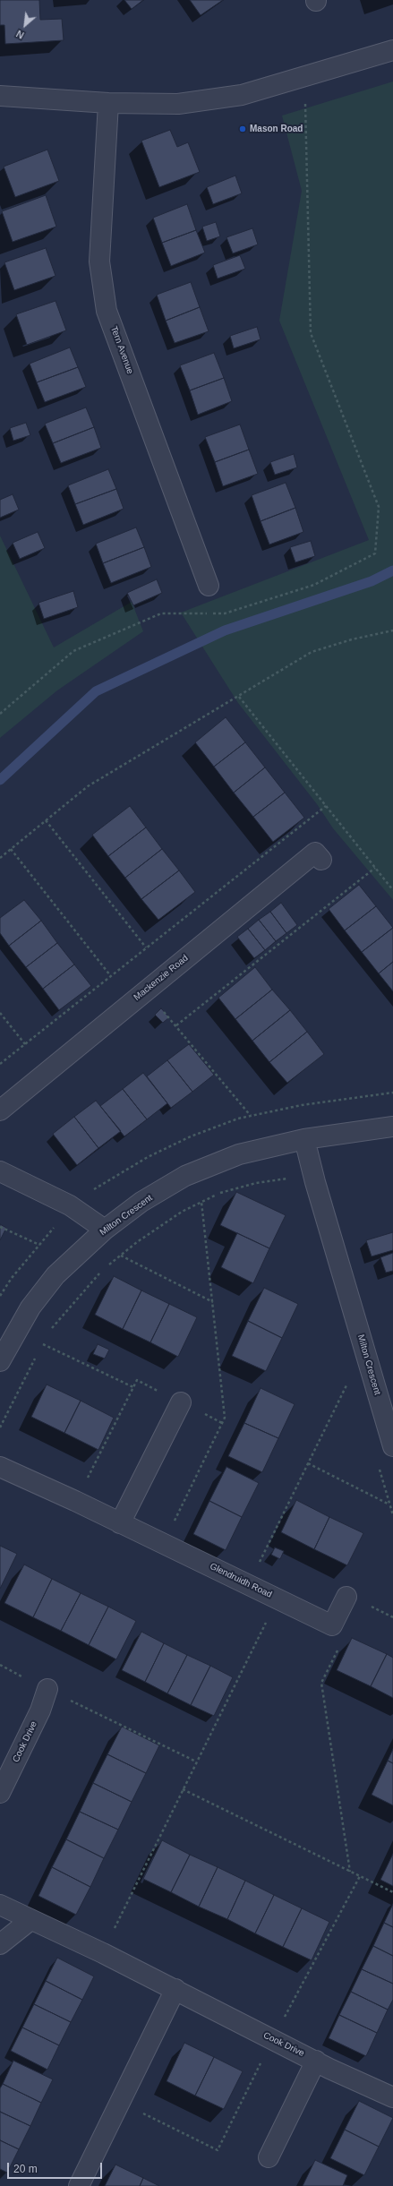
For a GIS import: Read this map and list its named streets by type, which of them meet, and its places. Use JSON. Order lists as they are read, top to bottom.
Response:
{
  "streets": {
    "street": [
      "Tern Avenue",
      "Mackenzie Road",
      "Milton Crescent",
      "Glendruidh Road",
      "Cook Drive"
    ]
  },
  "places": ["Mason Road"],
  "scale_bar": "20 m",
  "north": "bottom left"
}
